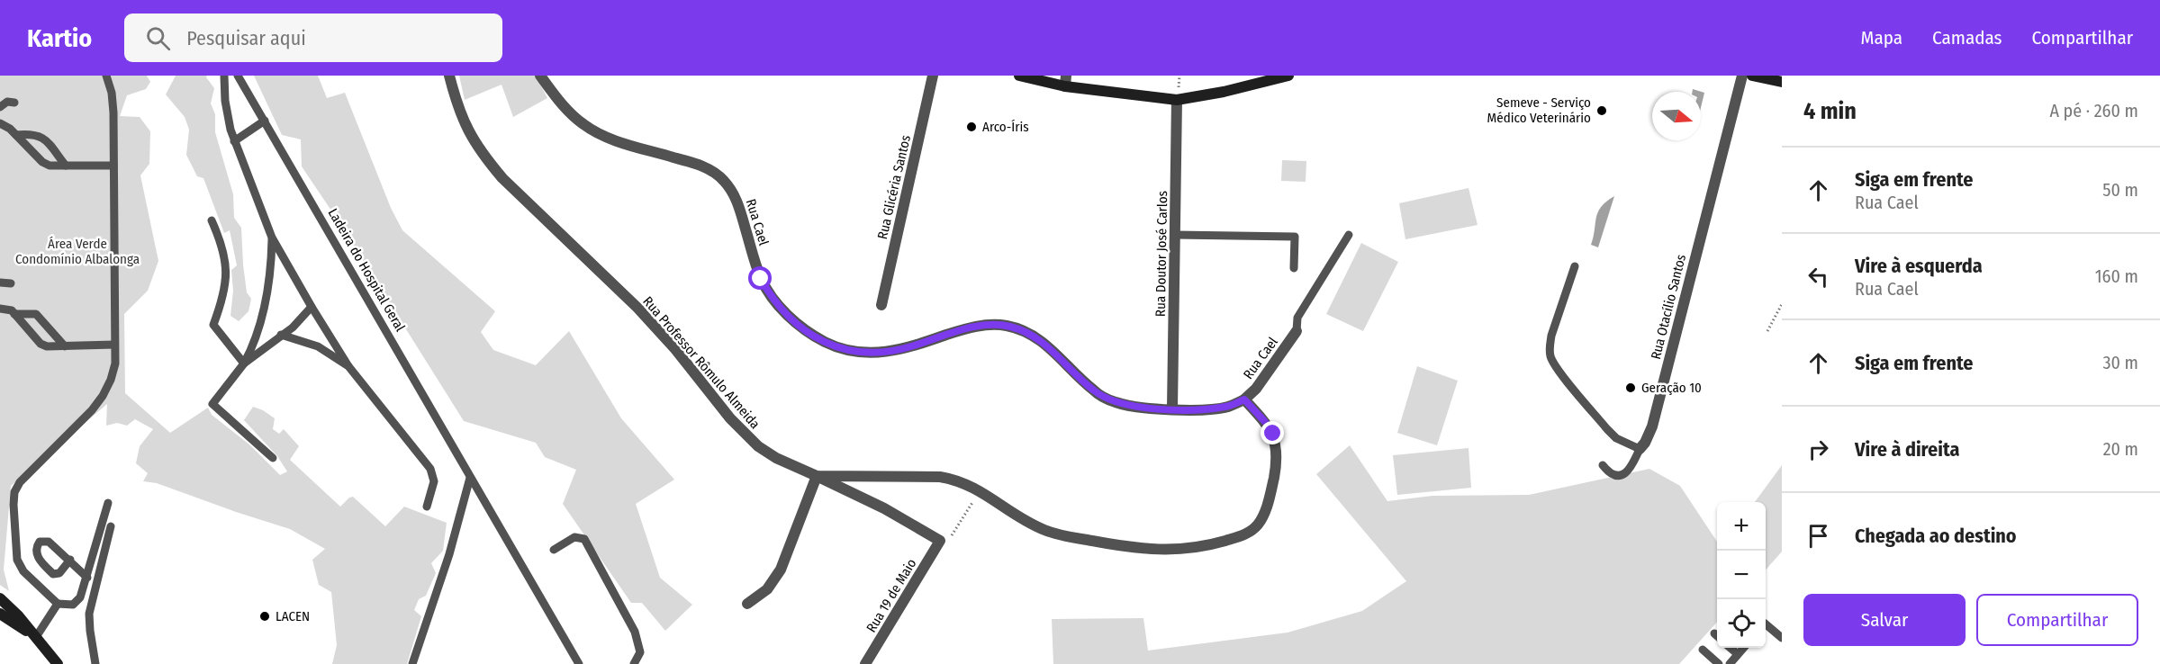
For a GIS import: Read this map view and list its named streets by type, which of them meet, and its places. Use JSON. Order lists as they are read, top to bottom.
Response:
{
  "streets": {
    "street": [
      "Rua Glicéria Santos",
      "Rua Cael",
      "Rua Doutor José Carlos",
      "Rua Otacílio Santos",
      "Rua Professor Rômulo Almeida",
      "Rua 19 de Maio"
    ],
    "lane": ["Ladeira do Hospital Geral"]
  },
  "crossings": [
    ["Rua Cael", "Rua Doutor José Carlos"],
    ["Rua Cael", "Rua Professor Rômulo Almeida"]
  ],
  "parks": ["Área Verde Condomínio Albalonga"],
  "places": [
    "Semeve - Serviço Médico Veterinário",
    "Arco-Íris",
    "Geração 10",
    "LACEN"
  ],
  "north": "right",
  "page": {
    "header": "Kartio",
    "search": "Pesquisar aqui",
    "nav": ["Mapa", "Camadas", "Compartilhar"],
    "heading": ["4 min", "A pé · 260 m"],
    "list": [
      ["Siga em frente", "Rua Cael", "50 m"],
      ["Vire à esquerda", "Rua Cael", "160 m"],
      ["Siga em frente", "30 m"],
      ["Vire à direita", "20 m"],
      "Chegada ao destino"
    ],
    "map_buttons": ["+", "−"],
    "buttons": ["Salvar", "Compartilhar"]
  }
}
